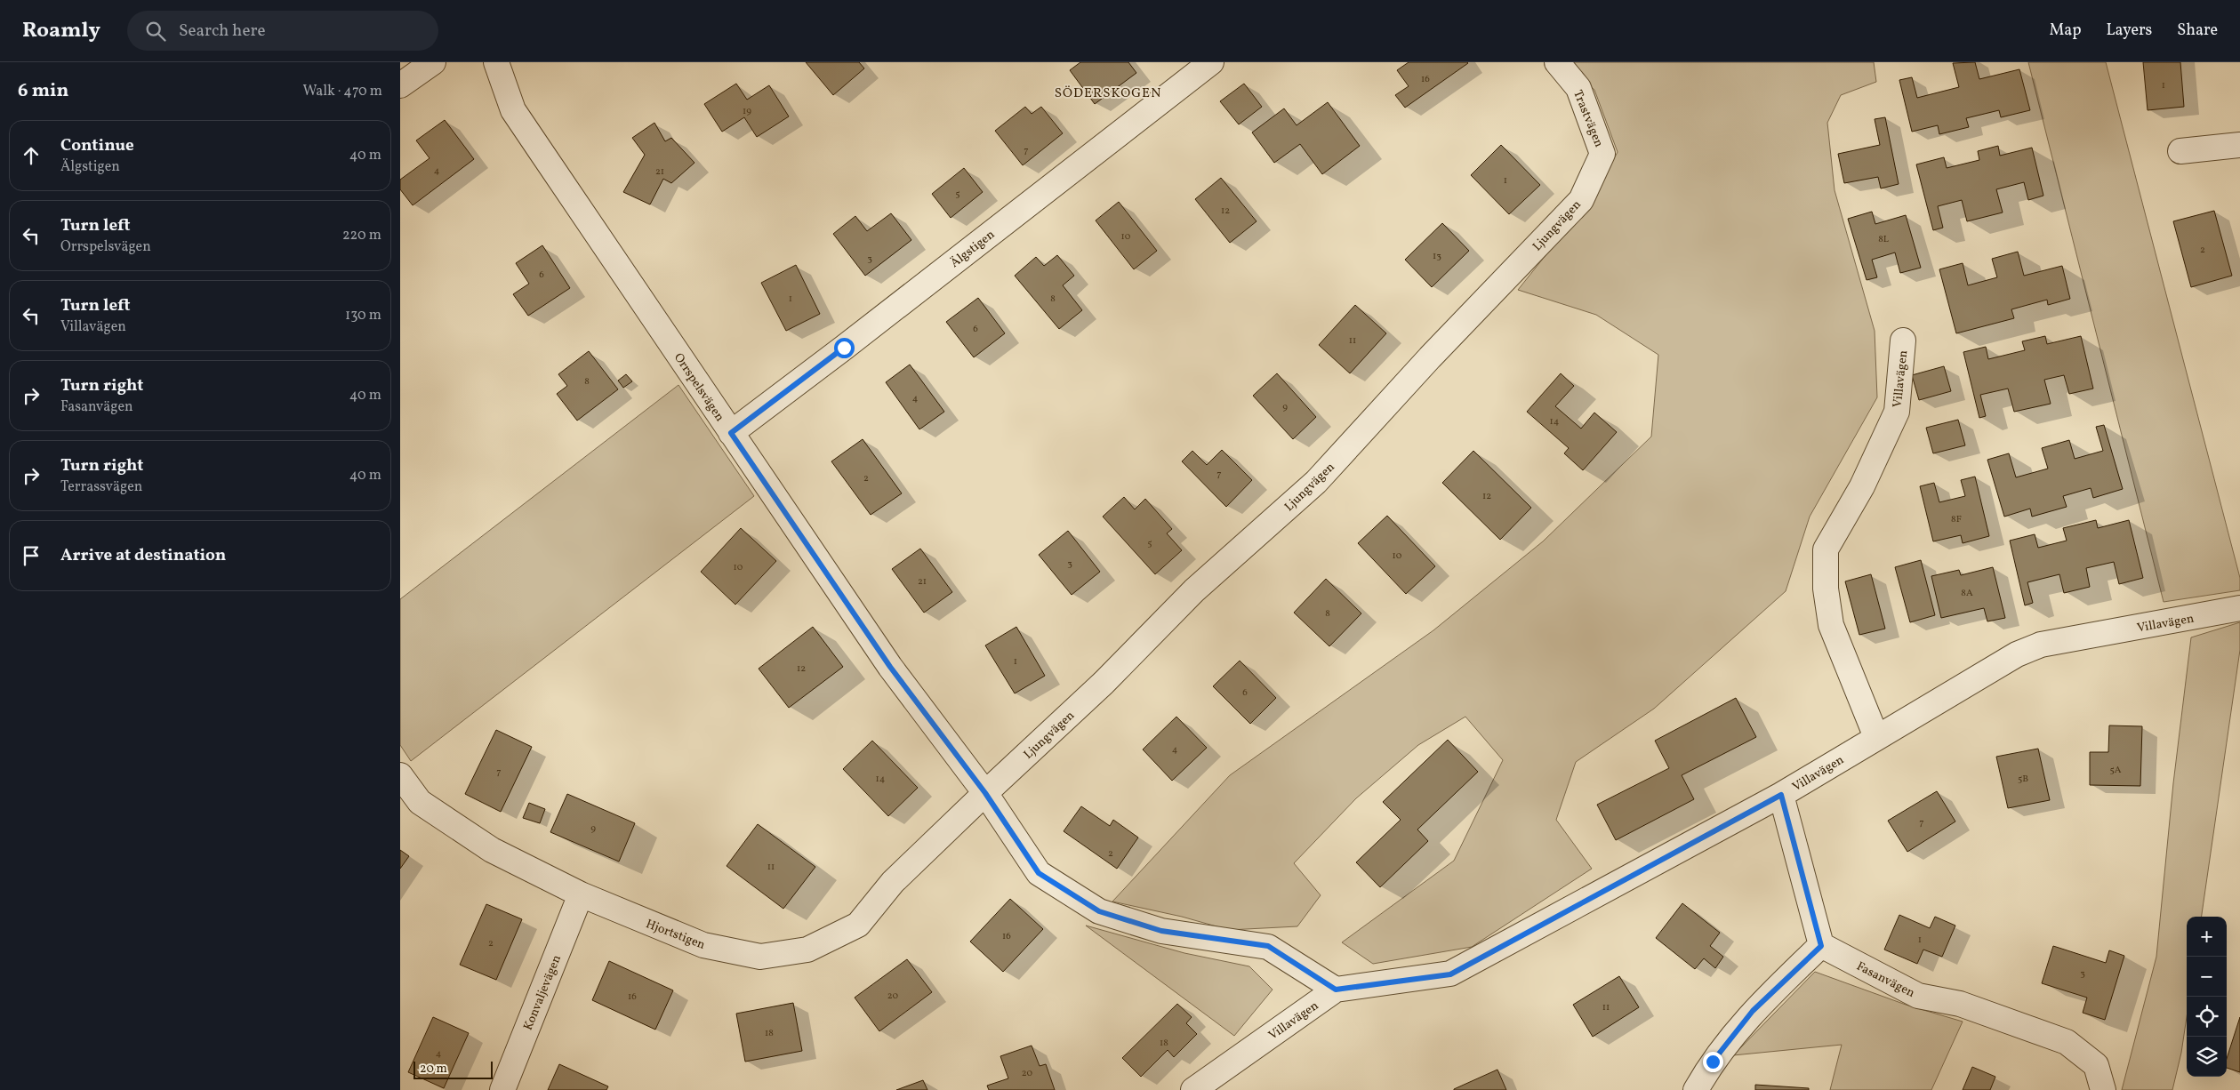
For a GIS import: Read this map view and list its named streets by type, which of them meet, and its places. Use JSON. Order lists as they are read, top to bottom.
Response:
{
  "streets": {
    "street": [
      "Trastvägen",
      "Ljungvägen",
      "Älgstigen",
      "Villavägen",
      "Orrspelsvägen",
      "Hjortstigen",
      "Fasanvägen",
      "Konvaljevägen"
    ]
  },
  "crossings": [
    ["Trastvägen", "Ljungvägen"],
    ["Ljungvägen", "Orrspelsvägen"],
    ["Ljungvägen", "Hjortstigen"],
    ["Älgstigen", "Orrspelsvägen"],
    ["Villavägen", "Orrspelsvägen"],
    ["Orrspelsvägen", "Hjortstigen"],
    ["Hjortstigen", "Konvaljevägen"]
  ],
  "districts": ["SÖDERSKOGEN"],
  "house_numbers": [
    "16",
    "1",
    "19",
    "7",
    "4",
    "21",
    "1",
    "5",
    "12",
    "10",
    "8L",
    "2",
    "13",
    "3",
    "6",
    "1",
    "8",
    "6",
    "11",
    "8",
    "4",
    "9",
    "14",
    "7",
    "2",
    "12",
    "8F",
    "5",
    "10",
    "3",
    "10",
    "21",
    "8A",
    "8",
    "1",
    "12",
    "6",
    "4",
    "5A",
    "7",
    "14",
    "5B",
    "7",
    "9",
    "2",
    "11",
    "16",
    "1",
    "2",
    "3",
    "20",
    "16",
    "11",
    "18",
    "18",
    "4",
    "20"
  ],
  "scale_bar": "20 m",
  "page": {
    "header": "Roamly",
    "search": "Search here",
    "nav": ["Map", "Layers", "Share"],
    "heading": ["6 min", "Walk · 470 m"],
    "list": [
      ["Continue", "Älgstigen", "40 m"],
      ["Turn left", "Orrspelsvägen", "220 m"],
      ["Turn left", "Villavägen", "130 m"],
      ["Turn right", "Fasanvägen", "40 m"],
      ["Turn right", "Terrassvägen", "40 m"],
      "Arrive at destination"
    ],
    "map_buttons": ["+", "−"],
    "scale": "20 m"
  }
}
